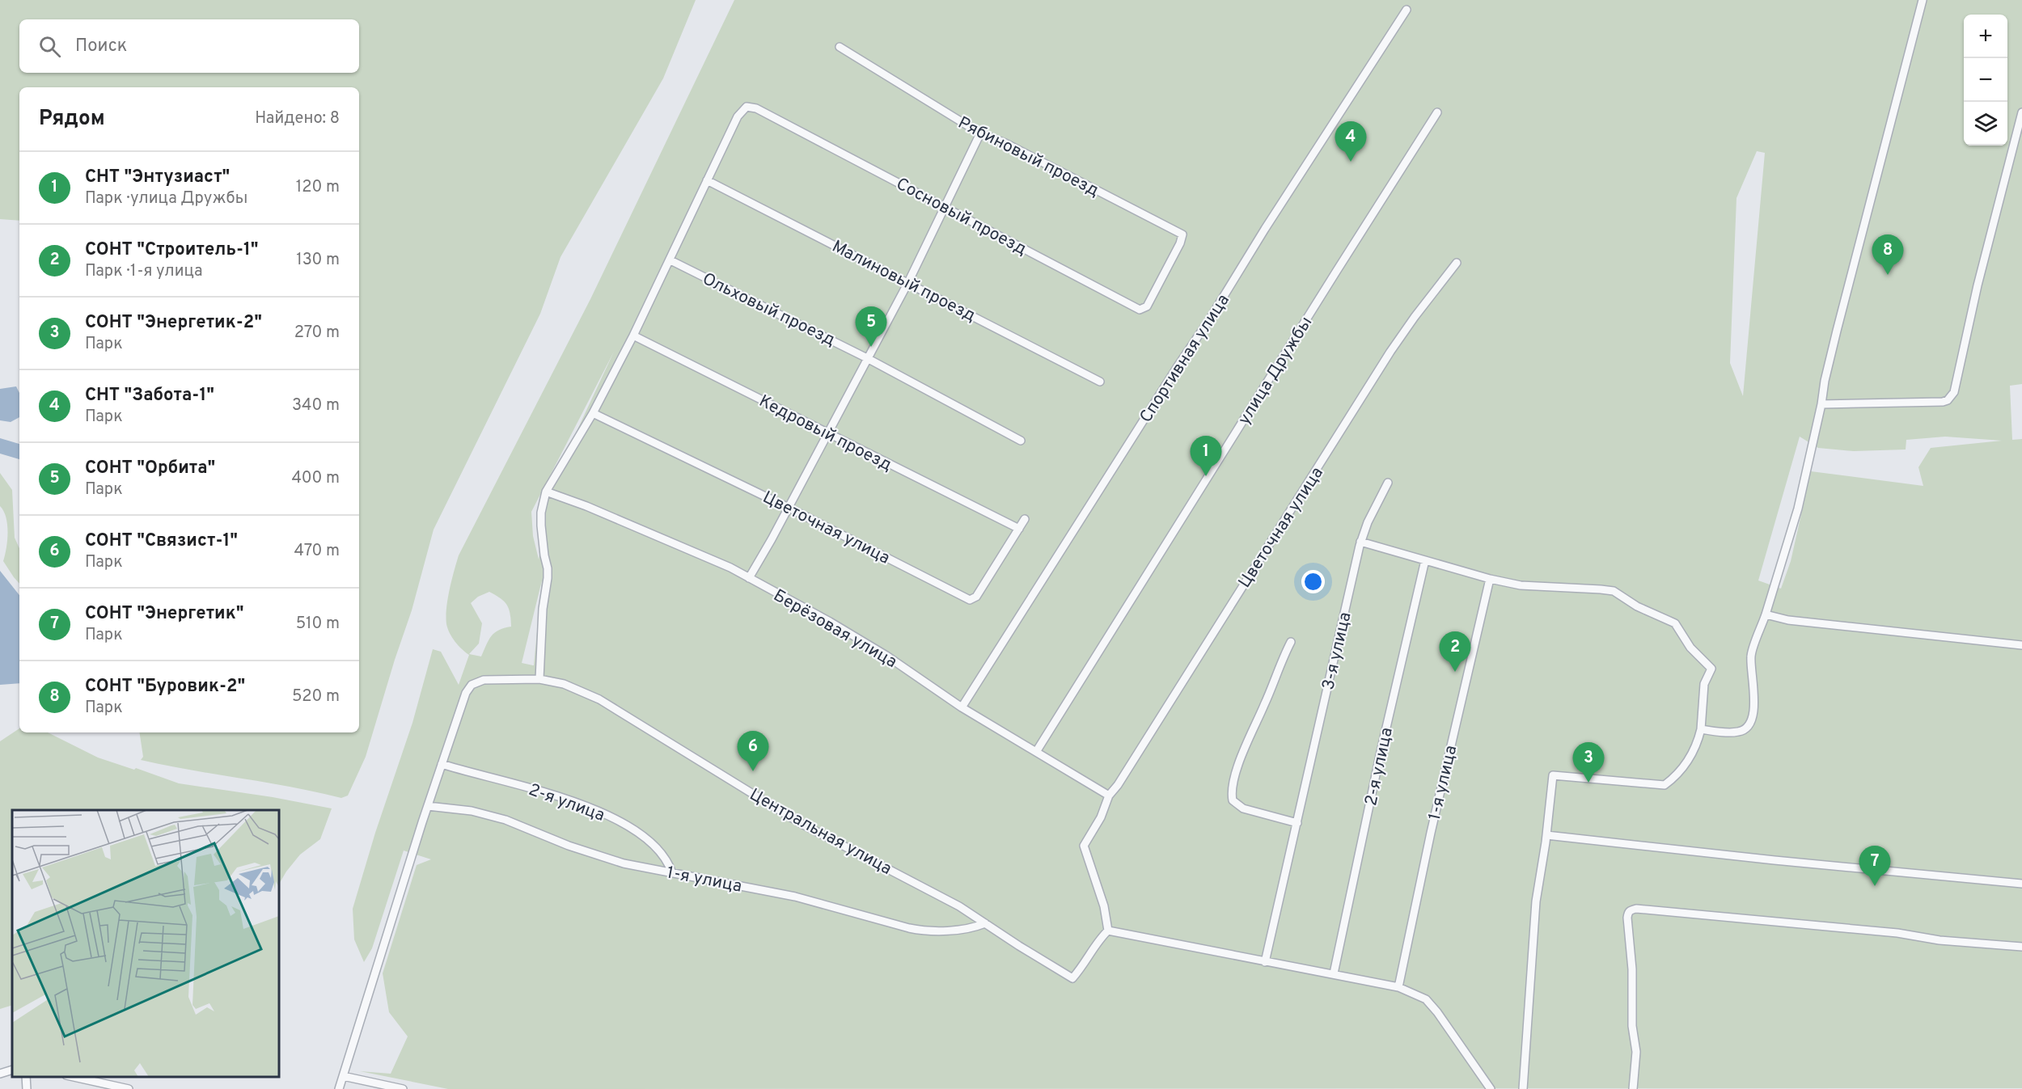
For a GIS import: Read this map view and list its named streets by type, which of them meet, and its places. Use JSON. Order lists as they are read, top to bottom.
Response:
{
  "streets": {
    "street": [
      "Рябиновый проезд",
      "Сосновый проезд",
      "Малиновый проезд",
      "Ольховый проезд",
      "Спортивная улица",
      "улица Дружбы",
      "Кедровый проезд",
      "Цветочная улица",
      "Берёзовая улица",
      "3-я улица",
      "2-я улица",
      "1-я улица",
      "Центральная улица"
    ]
  },
  "crossings": [
    ["Рябиновый проезд", "Сосновый проезд"],
    ["Сосновый проезд", "Малиновый проезд"],
    ["Спортивная улица", "Берёзовая улица"],
    ["улица Дружбы", "Берёзовая улица"],
    ["Кедровый проезд", "Цветочная улица"],
    ["Цветочная улица", "Берёзовая улица"],
    ["Цветочная улица", "Центральная улица"],
    ["2-я улица", "1-я улица"],
    ["2-я улица", "Центральная улица"],
    ["1-я улица", "Центральная улица"]
  ],
  "page": {
    "map_buttons": ["+", "−"],
    "search": "Поиск",
    "heading": ["Рядом", "Найдено: 8"],
    "pins": [
      "4",
      "8",
      "5",
      "1",
      "2",
      "6",
      "3",
      "7"
    ],
    "list": [
      {
        "mark": "1",
        "name": "СНТ \"Энтузиаст\"",
        "note": "Парк · улица Дружбы",
        "value": "120 m"
      },
      {
        "mark": "2",
        "name": "СОНТ \"Строитель-1\"",
        "note": "Парк · 1-я улица",
        "value": "130 m"
      },
      {
        "mark": "3",
        "name": "СОНТ \"Энергетик-2\"",
        "note": "Парк",
        "value": "270 m"
      },
      {
        "mark": "4",
        "name": "СНТ \"Забота-1\"",
        "note": "Парк",
        "value": "340 m"
      },
      {
        "mark": "5",
        "name": "СОНТ \"Орбита\"",
        "note": "Парк",
        "value": "400 m"
      },
      {
        "mark": "6",
        "name": "СОНТ \"Связист-1\"",
        "note": "Парк",
        "value": "470 m"
      },
      {
        "mark": "7",
        "name": "СОНТ \"Энергетик\"",
        "note": "Парк",
        "value": "510 m"
      },
      {
        "mark": "8",
        "name": "СОНТ \"Буровик-2\"",
        "note": "Парк",
        "value": "520 m"
      }
    ]
  }
}
